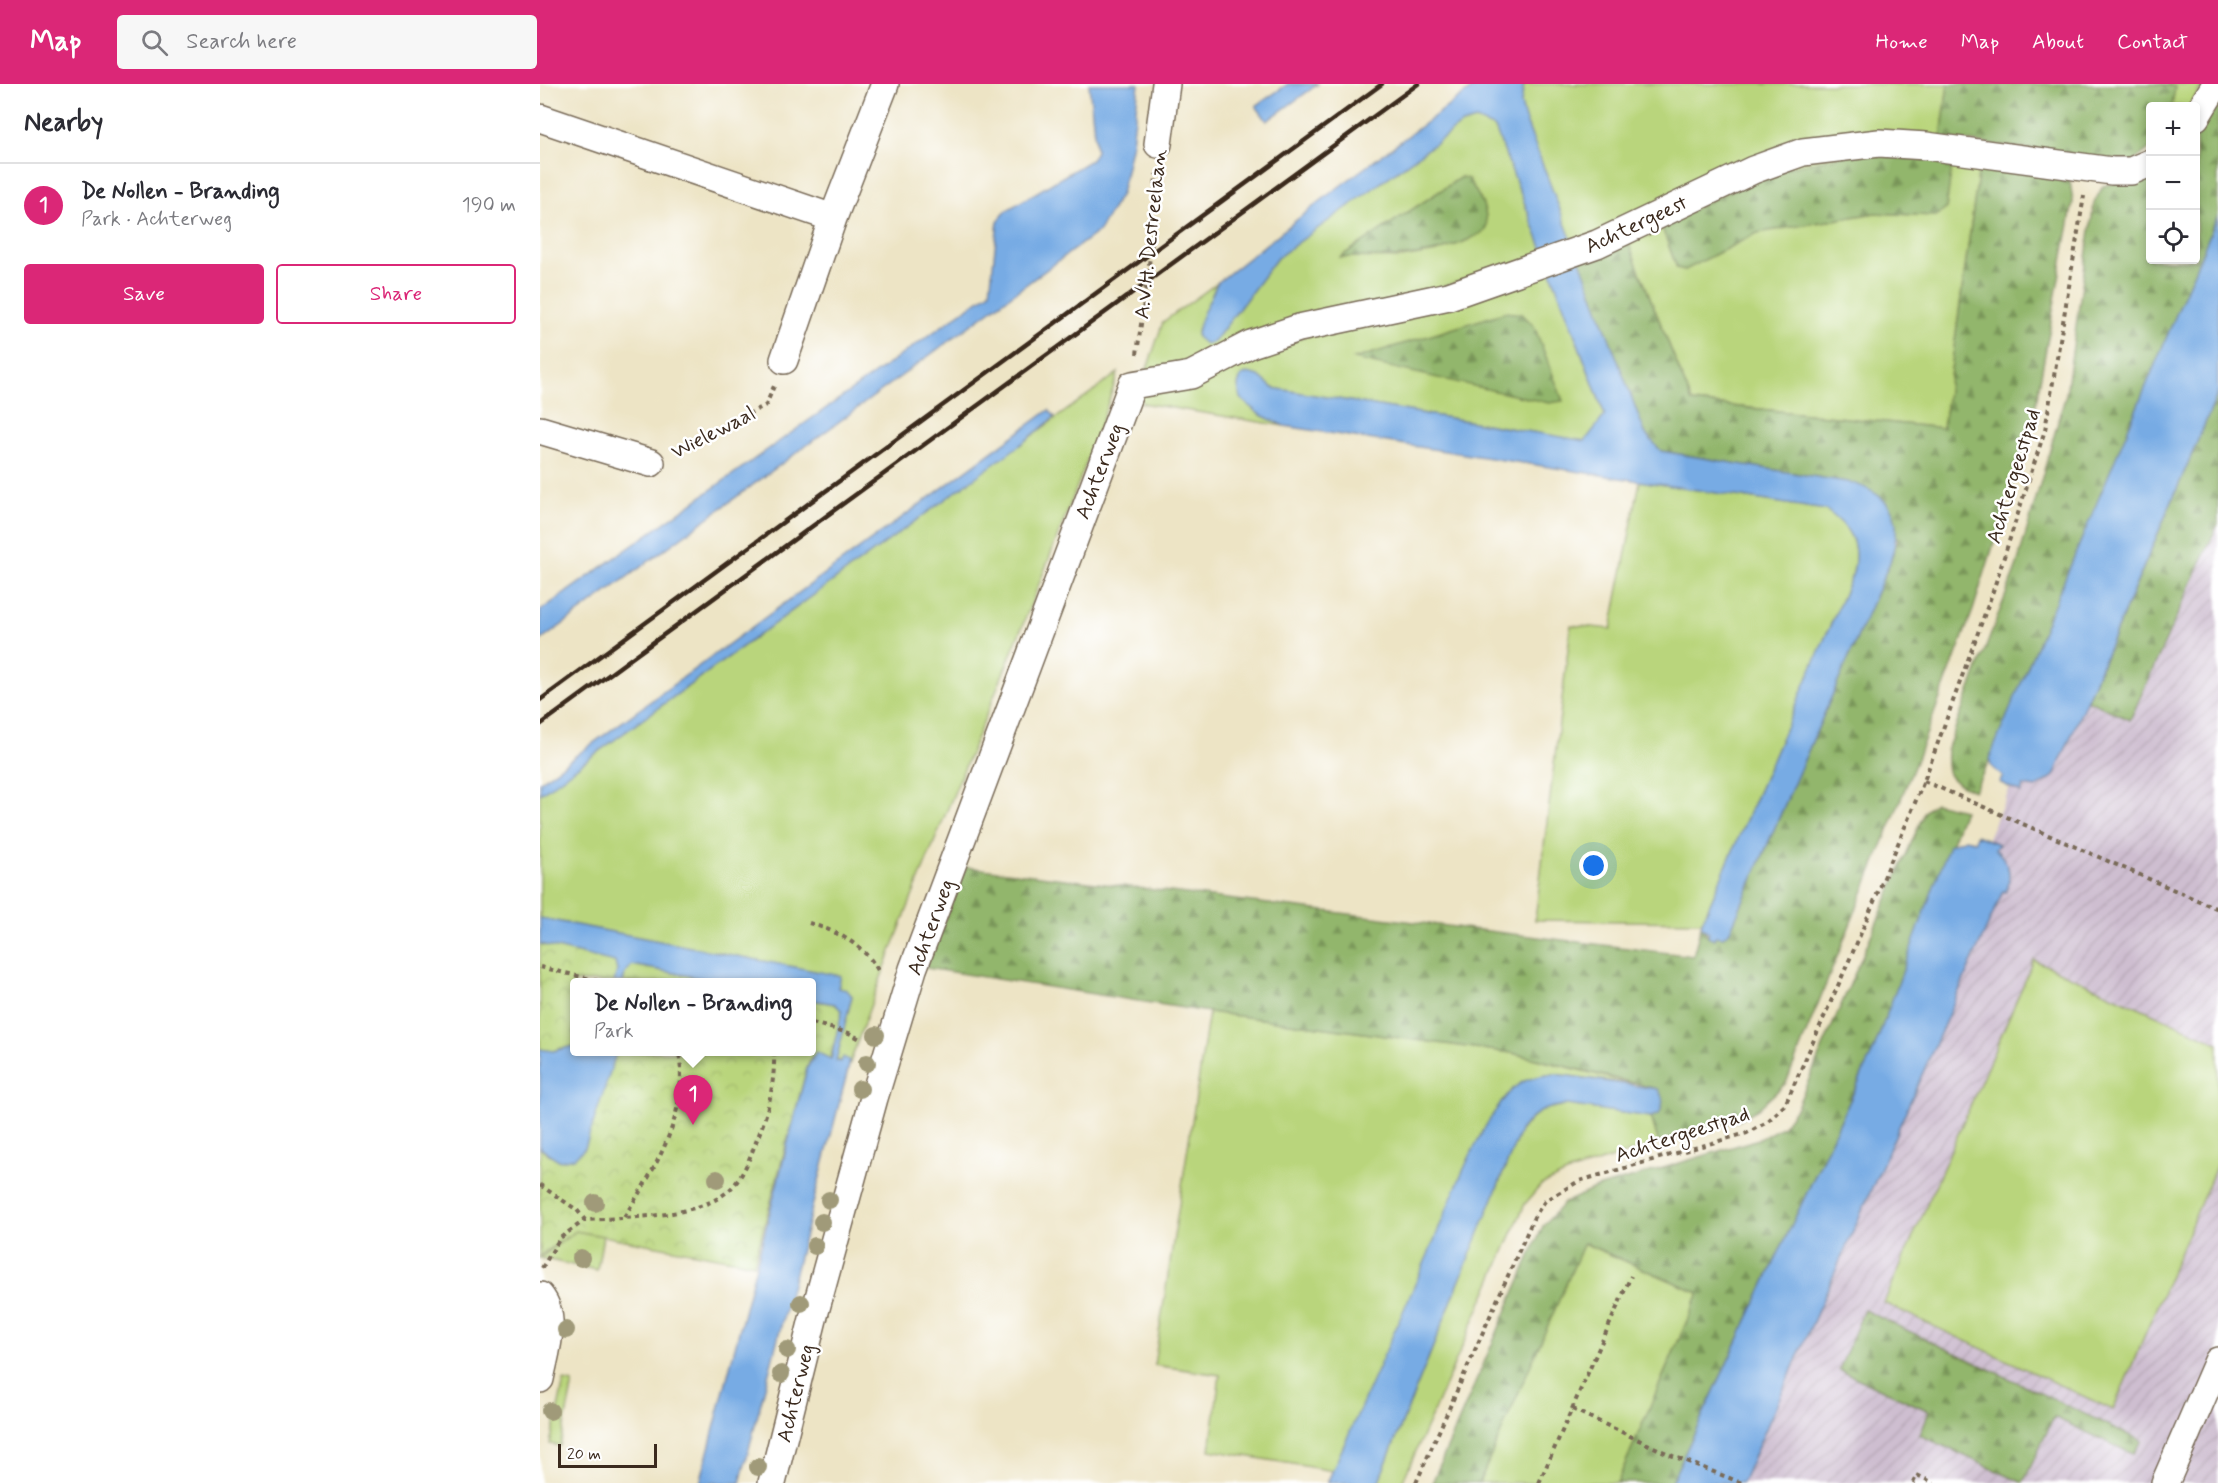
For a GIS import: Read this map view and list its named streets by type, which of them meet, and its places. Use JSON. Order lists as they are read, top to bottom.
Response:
{
  "streets": {
    "street": [
      "Achtergeest",
      "A.V.H. Destreelaan",
      "Wielewaal",
      "Achterweg"
    ],
    "path": ["Achtergeestpad"]
  },
  "crossings": [
    ["Achtergeest", "A.V.H. Destreelaan"],
    ["Achtergeest", "Achterweg"],
    ["Achtergeest", "Achtergeestpad"],
    ["A.V.H. Destreelaan", "Achterweg"]
  ],
  "scale_bar": "20 m",
  "page": {
    "header": "Map",
    "search": "Search here",
    "nav": [
      "Home",
      "Map",
      "About",
      "Contact"
    ],
    "heading": "Nearby",
    "map_buttons": ["+", "−"],
    "list": [
      {
        "mark": "1",
        "name": "De Nollen - Branding",
        "note": "Park · Achterweg",
        "value": "190 m"
      }
    ],
    "buttons": ["Save", "Share"],
    "popup": ["De Nollen - Branding", "Park"],
    "pins": "1",
    "scale": "20 m"
  }
}
